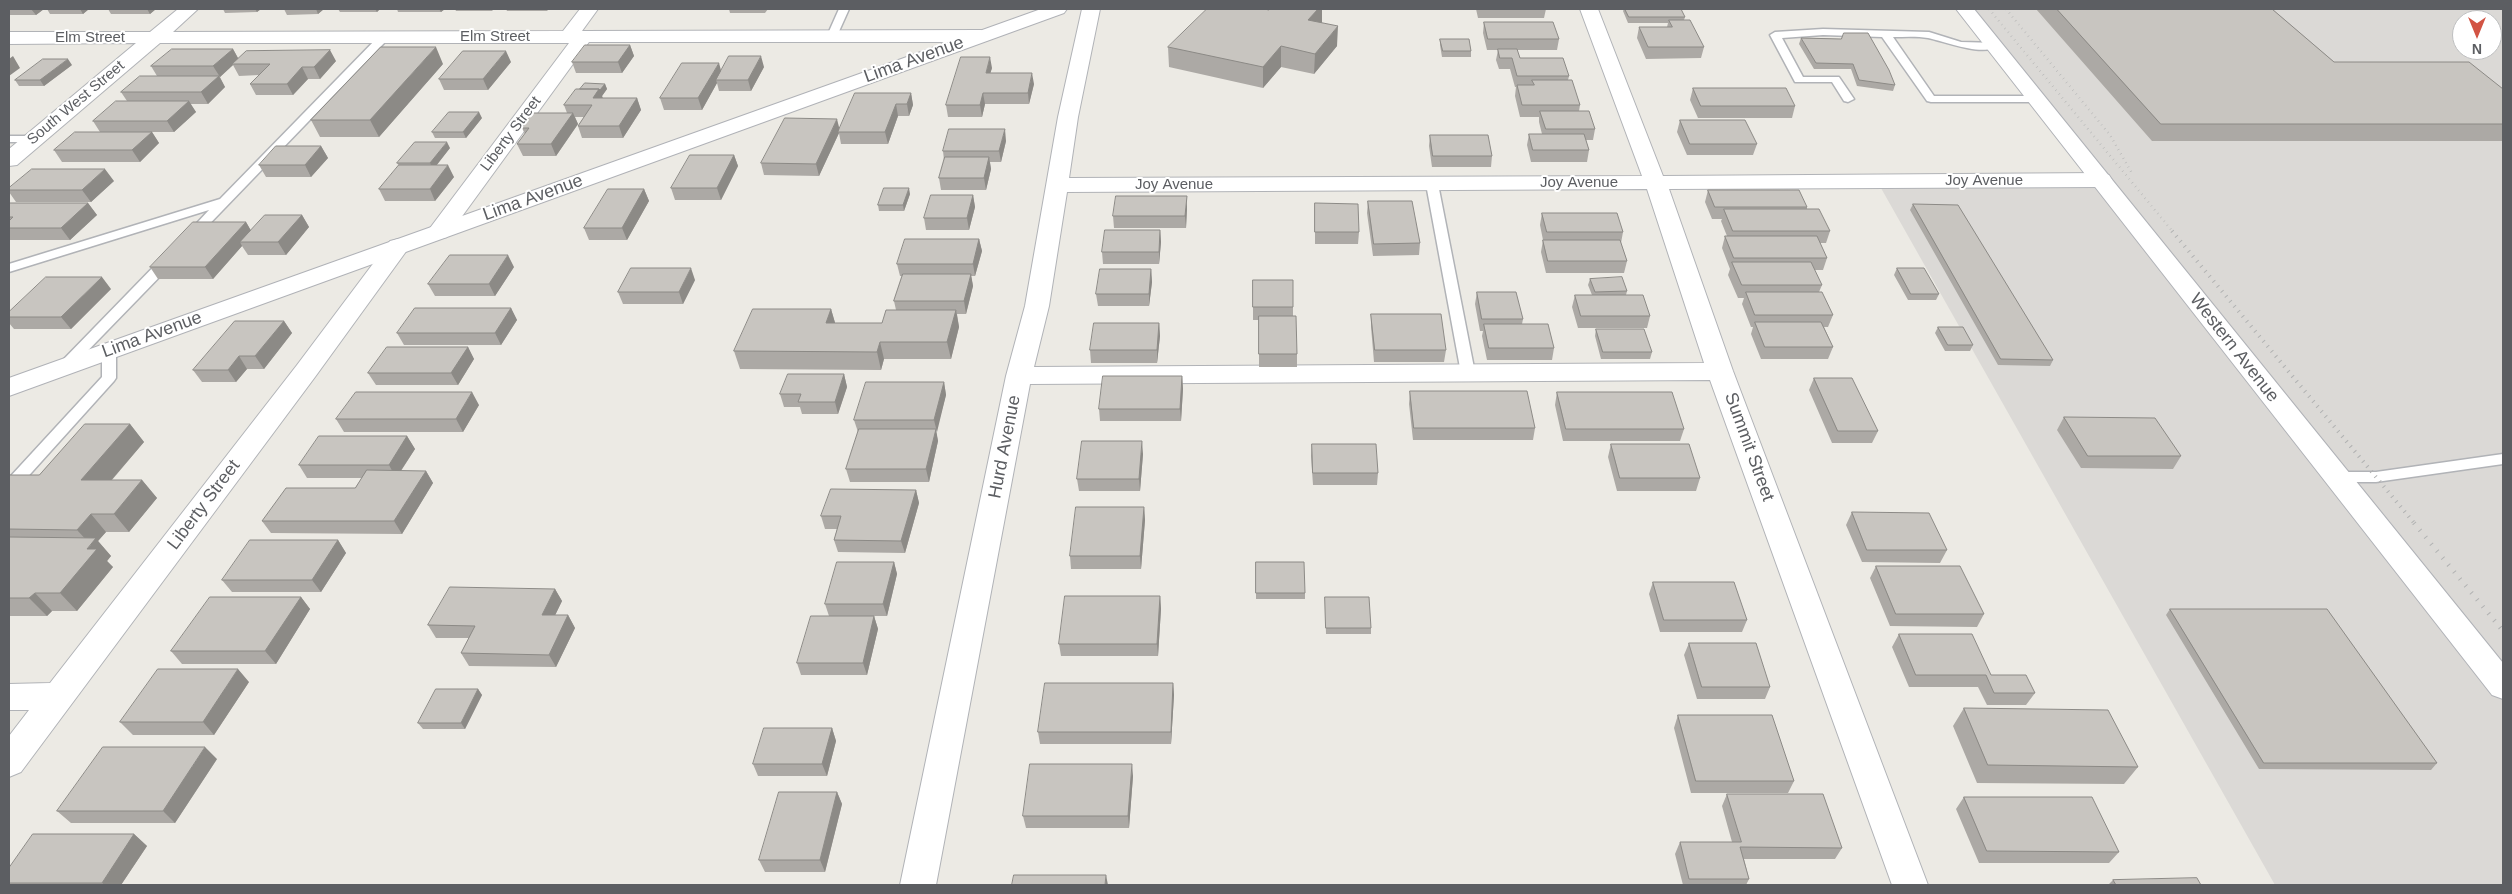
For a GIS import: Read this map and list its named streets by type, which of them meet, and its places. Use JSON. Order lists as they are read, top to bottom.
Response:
{
  "streets": {
    "street": [
      "Elm Street",
      "Lima Avenue",
      "South West Street",
      "Liberty Street",
      "Joy Avenue",
      "Western Avenue",
      "Hurd Avenue",
      "Summit Street"
    ]
  },
  "crossings": [
    ["Elm Street", "Lima Avenue"],
    ["Elm Street", "South West Street"],
    ["Elm Street", "Liberty Street"],
    ["Lima Avenue", "Liberty Street"],
    ["Joy Avenue", "Western Avenue"],
    ["Joy Avenue", "Hurd Avenue"],
    ["Joy Avenue", "Summit Street"]
  ],
  "north": "bottom"
}
